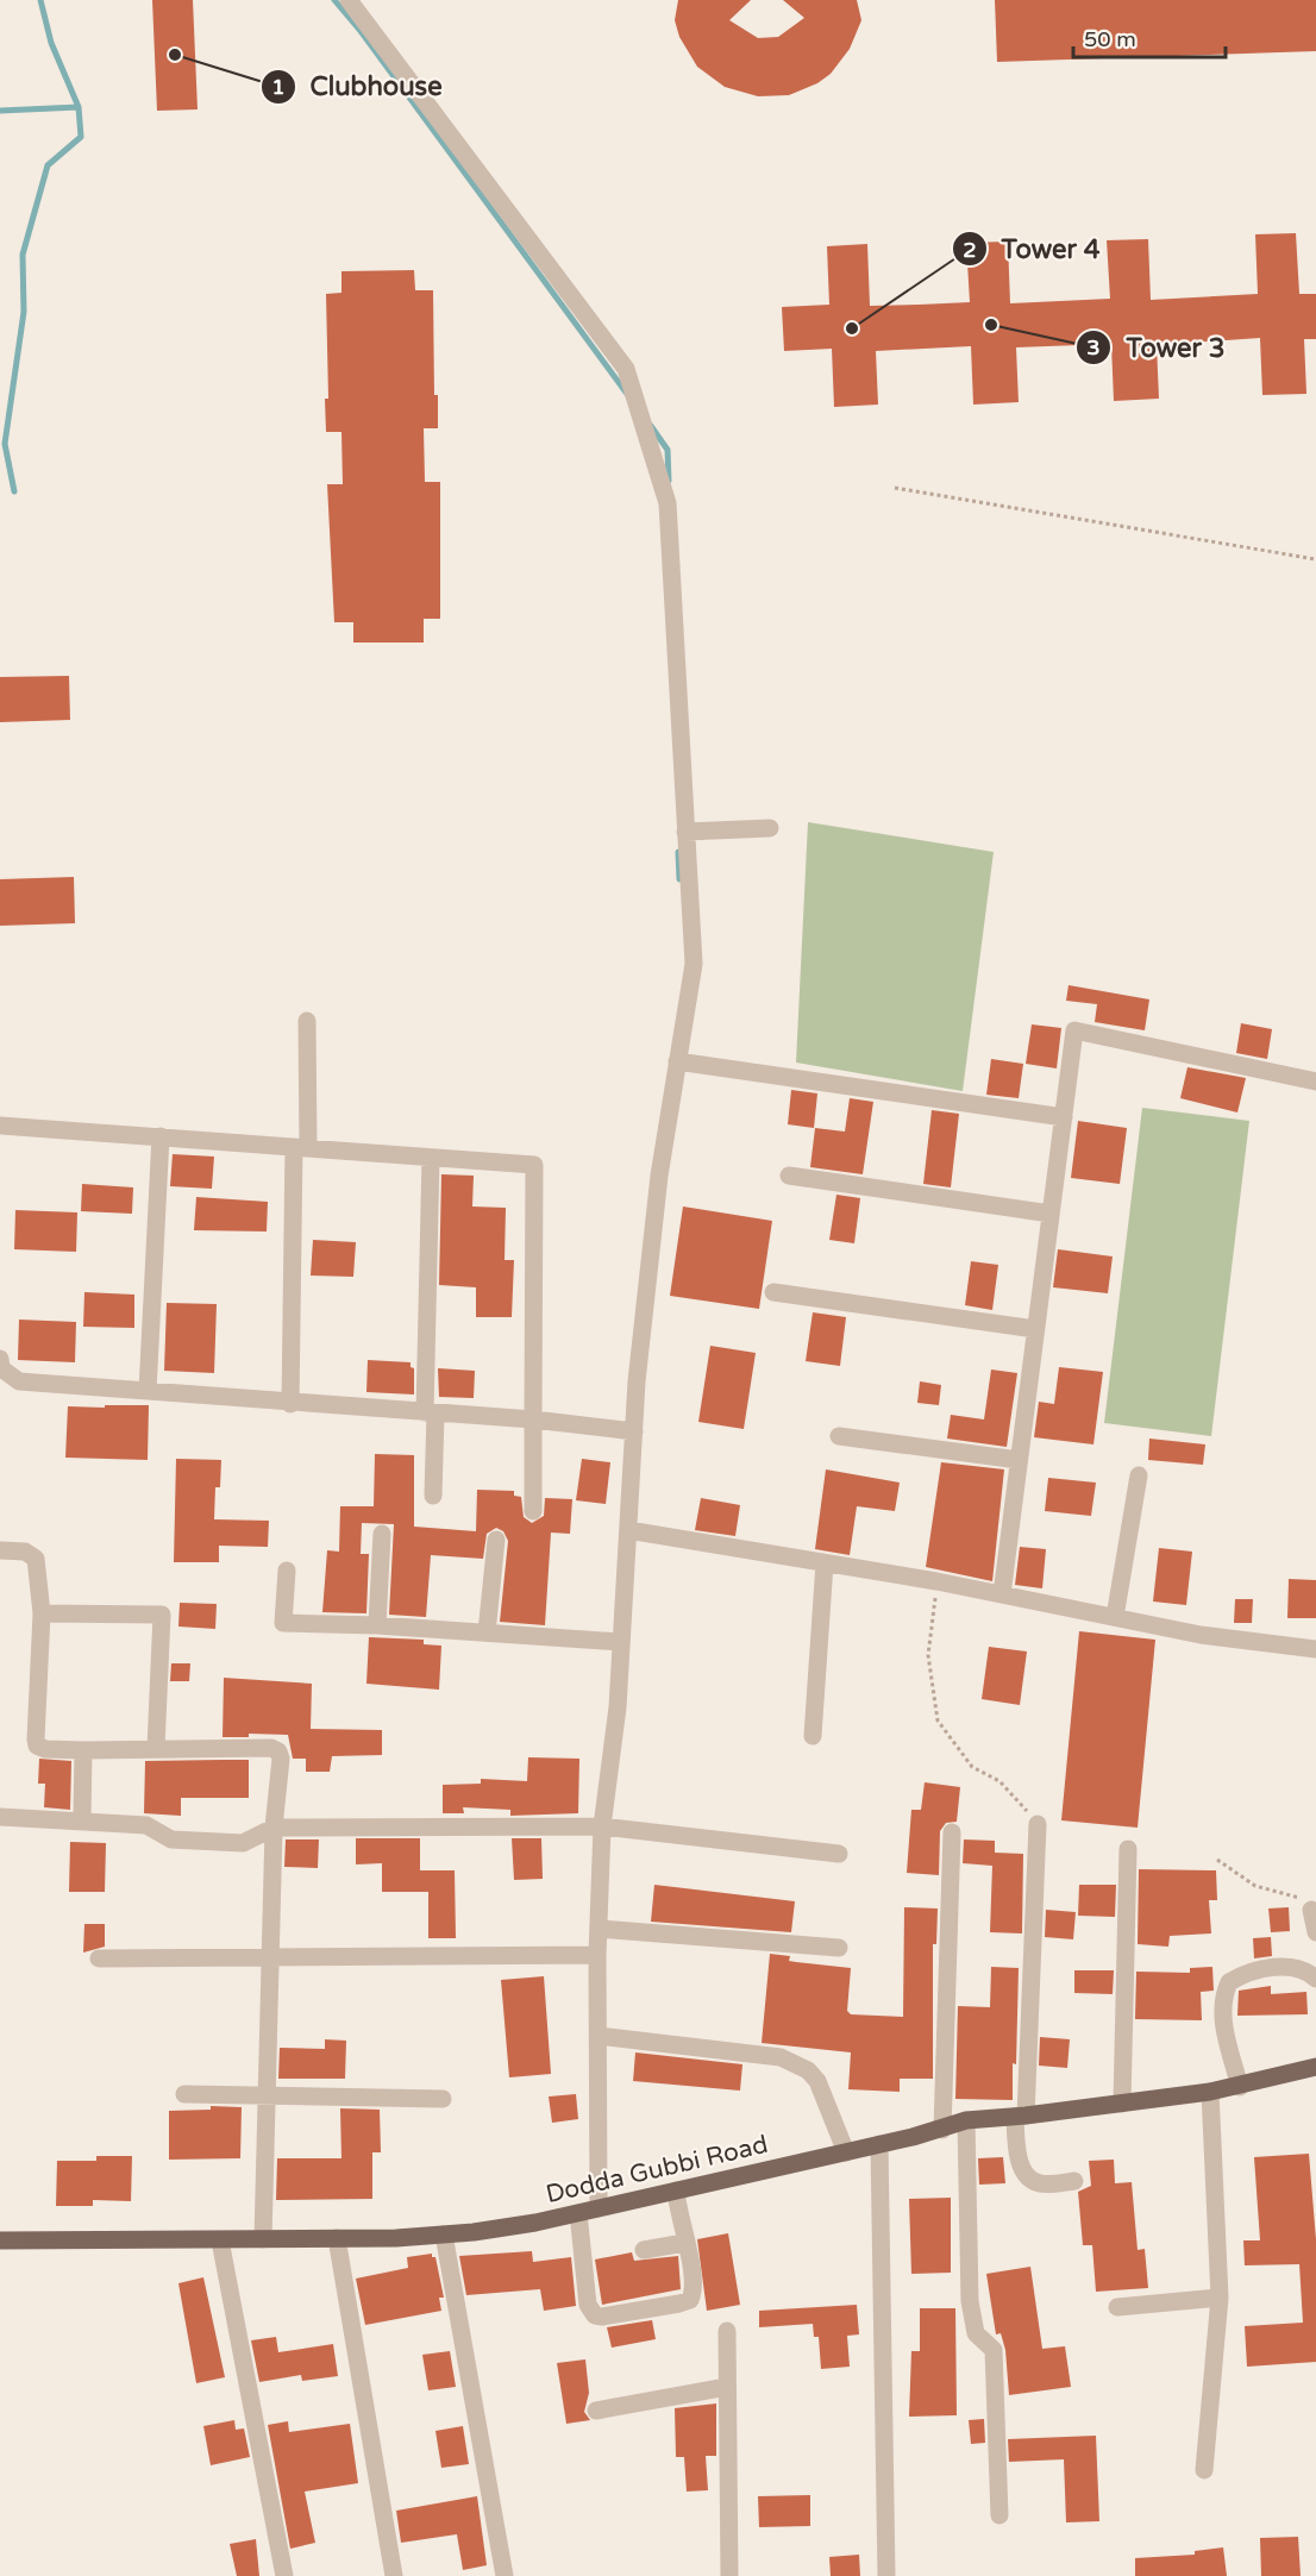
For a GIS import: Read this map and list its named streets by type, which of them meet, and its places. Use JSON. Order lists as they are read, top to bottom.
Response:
{
  "streets": {
    "main road": ["Dodda Gubbi Road"]
  },
  "places": ["Clubhouse", "Tower 3", "Tower 4"],
  "scale_bar": "50 m"
}
